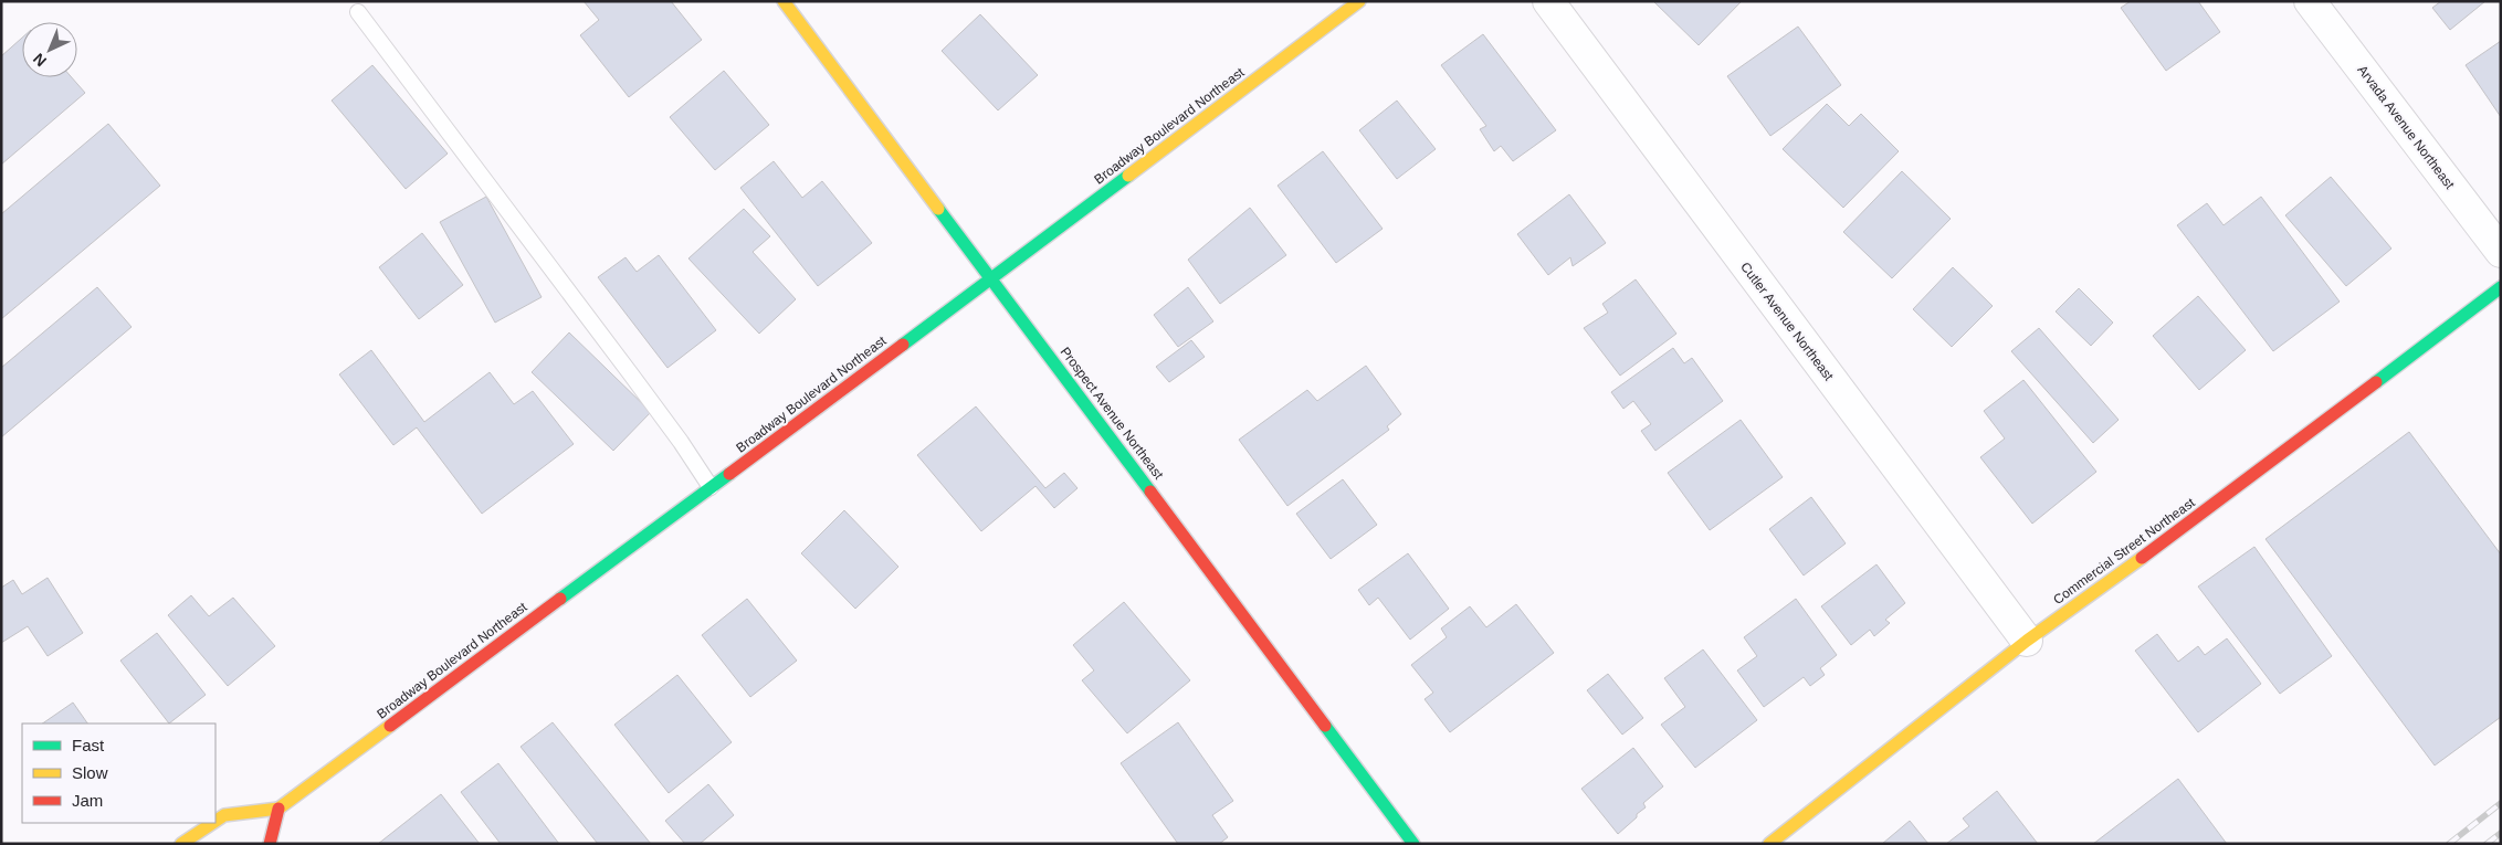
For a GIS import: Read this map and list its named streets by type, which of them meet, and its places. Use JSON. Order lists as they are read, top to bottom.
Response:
{
  "streets": {
    "street": [
      "Broadway Boulevard Northeast",
      "Arvada Avenue Northeast",
      "Cutler Avenue Northeast",
      "Prospect Avenue Northeast",
      "Commercial Street Northeast"
    ]
  },
  "crossings": [
    ["Broadway Boulevard Northeast", "Prospect Avenue Northeast"],
    ["Cutler Avenue Northeast", "Commercial Street Northeast"]
  ],
  "legend": ["Fast", "Slow", "Jam"],
  "north": "bottom left"
}
